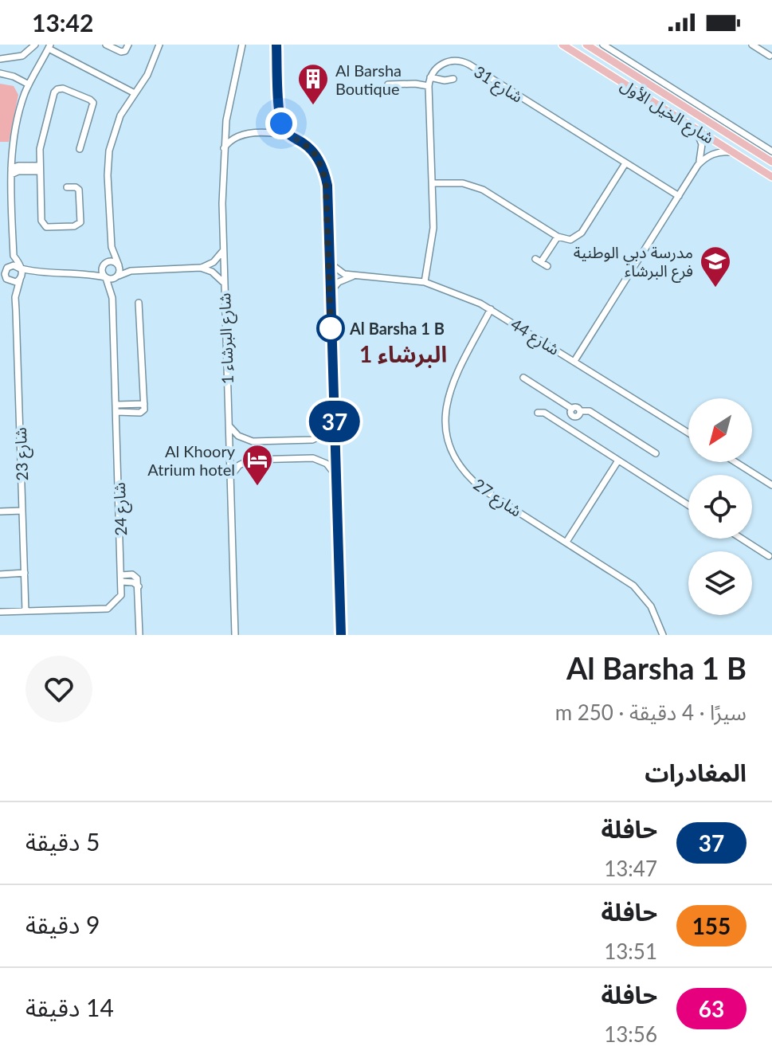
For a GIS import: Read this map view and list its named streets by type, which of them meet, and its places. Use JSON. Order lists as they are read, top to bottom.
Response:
{
  "streets": {
    "main road": ["شارع الخيل الأول"],
    "street": [
      "شارع 31",
      "شارع 44",
      "شارع البرشاء 1",
      "شارع 23",
      "شارع 27",
      "شارع 24"
    ]
  },
  "crossings": [
    ["شارع 44", "شارع 27"],
    ["شارع 23", "شارع 24"]
  ],
  "districts": ["البرشاء 1"],
  "places": {
    "building": ["Al Barsha Boutique"],
    "school or university": ["مدرسة دبي الوطنية فرع البرشاء"],
    "other": ["Al Barsha 1 B"],
    "hotel": ["Al Khoory Atrium hotel"]
  },
  "lines": ["bus line 37"],
  "north": "bottom left",
  "page": {
    "status": "13:42",
    "on_map": "37",
    "heading": [
      ["Al Barsha 1 B", "سيرًا · 4 دقيقة · 250 m"],
      "المغادرات"
    ],
    "list": [
      {
        "mark": "37",
        "name": "حافلة",
        "note": "13:47",
        "value": "5 دقيقة"
      },
      {
        "mark": "155",
        "name": "حافلة",
        "note": "13:51",
        "value": "9 دقيقة"
      },
      {
        "mark": "63",
        "name": "حافلة",
        "note": "13:56",
        "value": "14 دقيقة"
      }
    ]
  }
}
